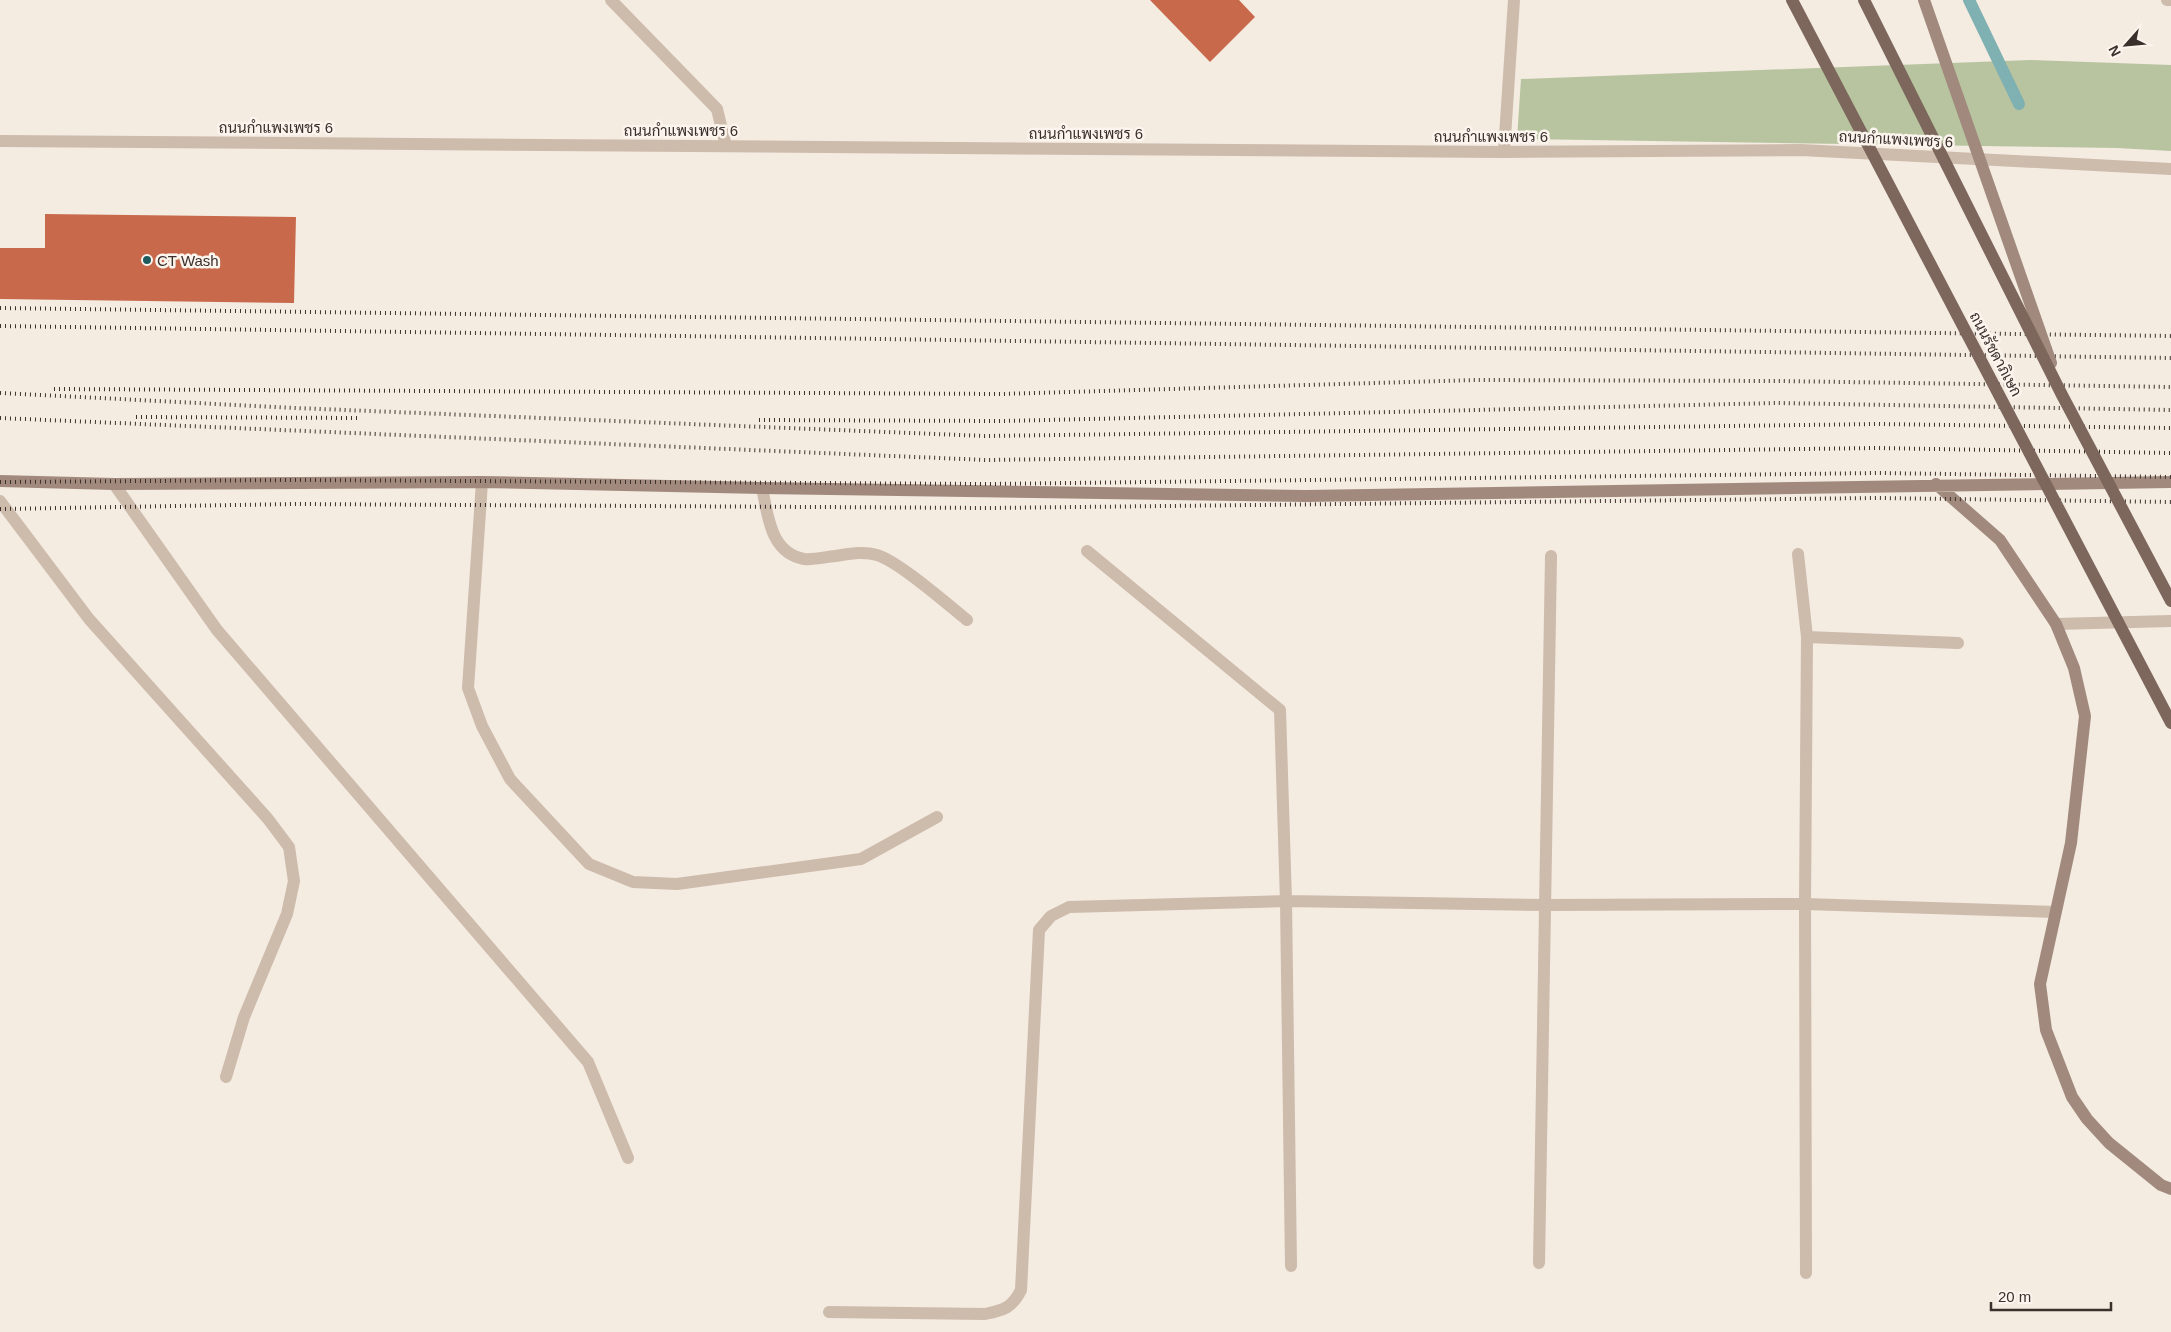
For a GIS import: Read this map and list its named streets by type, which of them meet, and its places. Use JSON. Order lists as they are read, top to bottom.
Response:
{
  "streets": {
    "main road": ["ถนนรัชดาภิเษก"],
    "street": ["ถนนกำแพงเพชร 6"]
  },
  "places": ["CT Wash"],
  "scale_bar": "20 m",
  "north": "bottom left"
}
